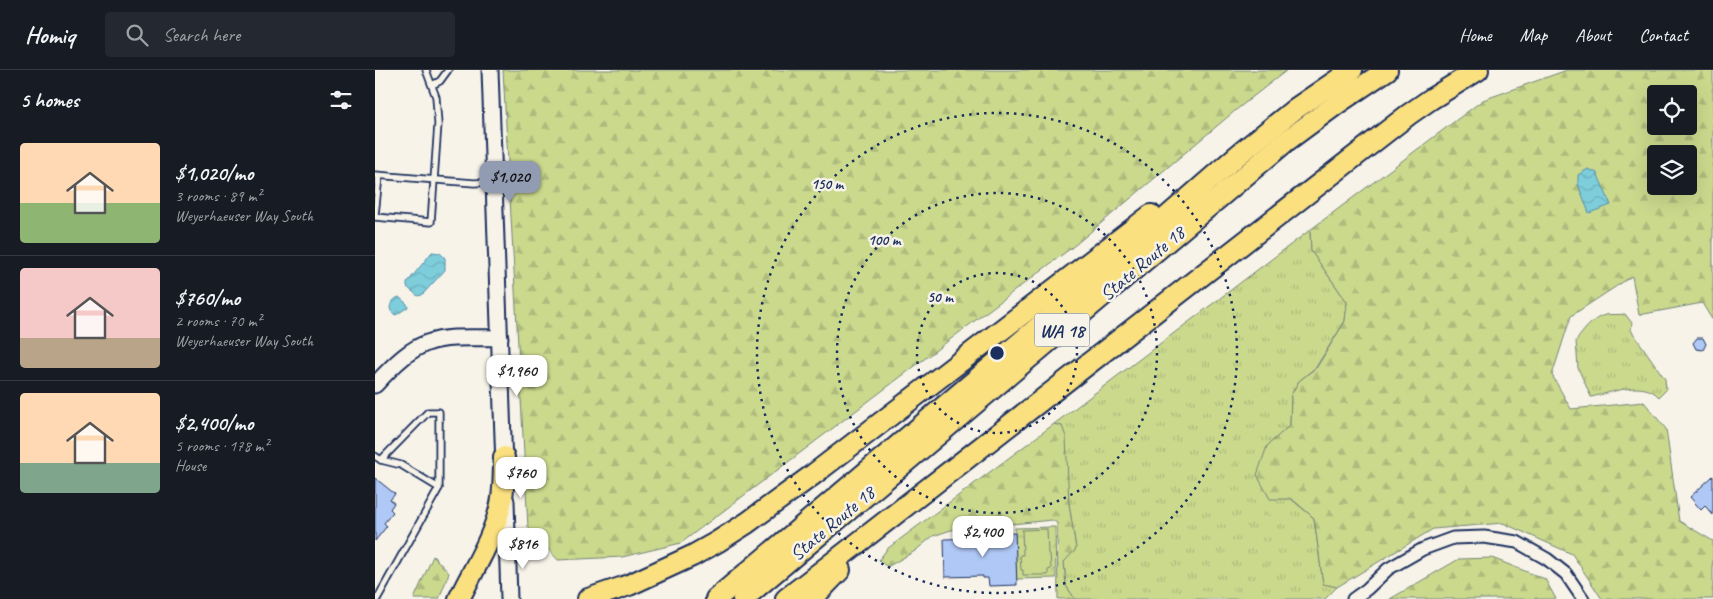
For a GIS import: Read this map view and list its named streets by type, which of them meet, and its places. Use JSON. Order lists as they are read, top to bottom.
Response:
{
  "streets": {
    "highway": ["State Route 18", "WA 18"]
  },
  "page": {
    "header": "Homiq",
    "search": "Search here",
    "nav": [
      "Home",
      "Map",
      "About",
      "Contact"
    ],
    "heading": "5 homes",
    "list": [
      {
        "name": "$1,020/mo",
        "note": "3 rooms · 89 m² · Weyerhaeuser Way South"
      },
      {
        "name": "$760/mo",
        "note": "2 rooms · 70 m² · Weyerhaeuser Way South"
      },
      {
        "name": "$2,400/mo",
        "note": "5 rooms · 178 m² · House"
      }
    ],
    "price": [
      "$1,020",
      "$1,960",
      "$760",
      "$2,400",
      "$816"
    ]
  },
  "rings": ["150 m", "100 m", "50 m"]
}
